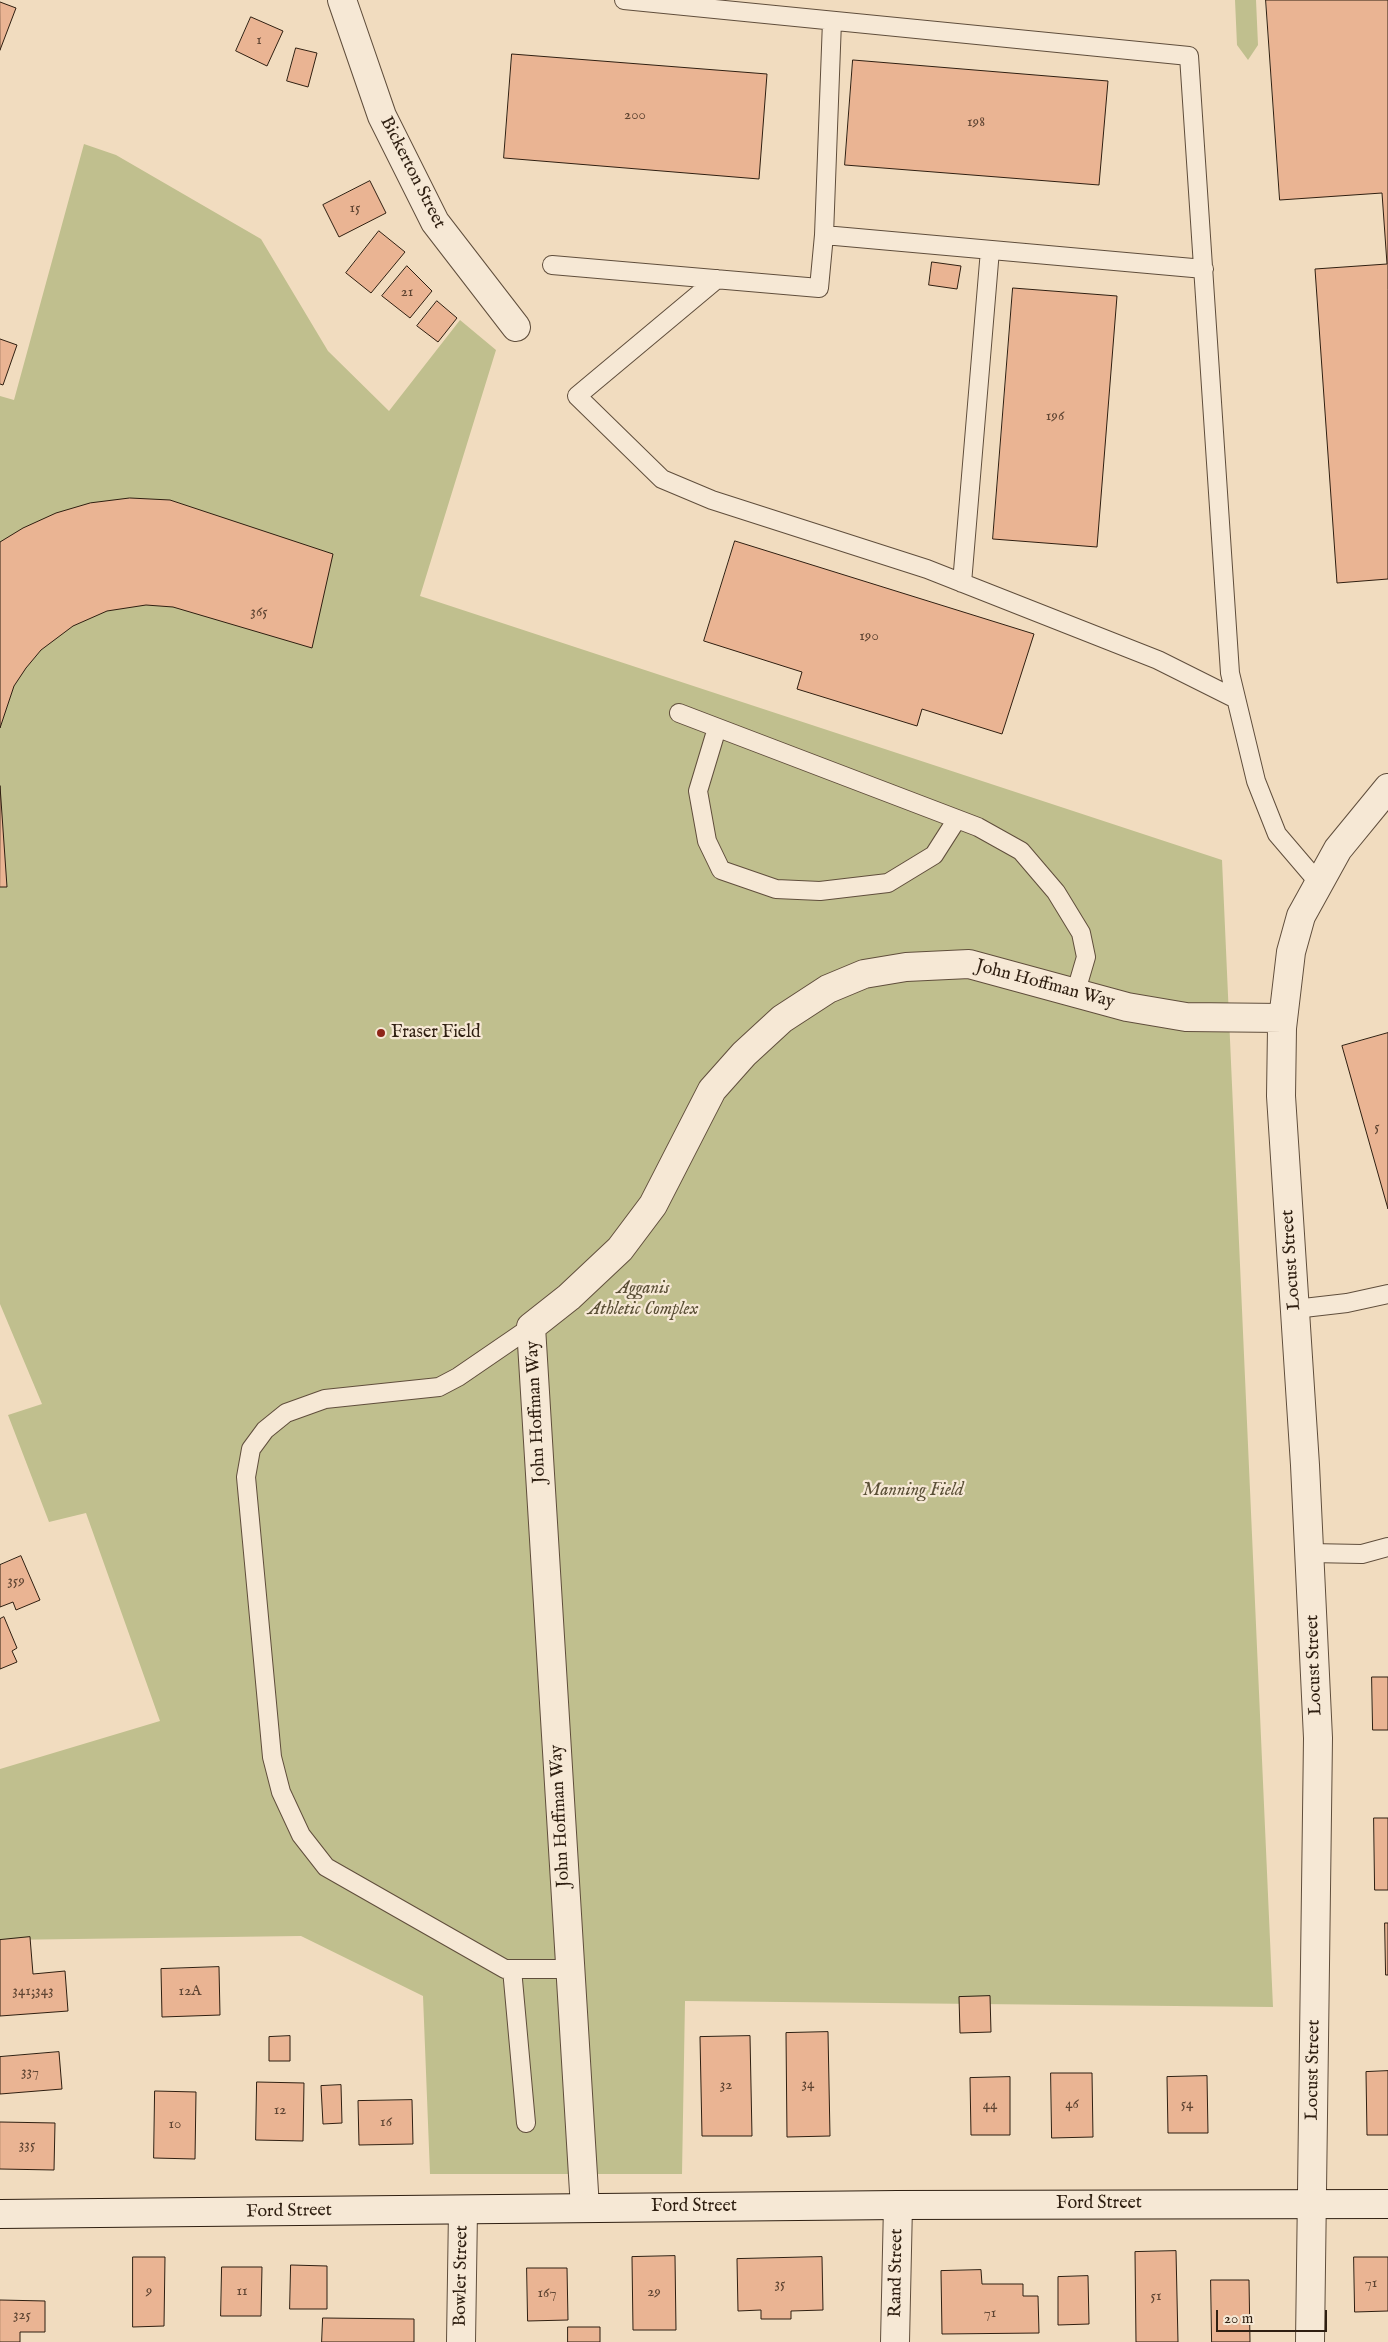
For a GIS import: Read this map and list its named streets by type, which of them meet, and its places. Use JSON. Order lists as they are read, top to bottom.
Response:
{
  "streets": {
    "street": [
      "Bickerton Street",
      "John Hoffman Way",
      "Locust Street",
      "Ford Street",
      "Rand Street",
      "Bowler Street"
    ]
  },
  "crossings": [
    ["John Hoffman Way", "Locust Street"],
    ["John Hoffman Way", "Ford Street"],
    ["Locust Street", "Ford Street"],
    ["Ford Street", "Rand Street"],
    ["Ford Street", "Bowler Street"]
  ],
  "parks": ["Agganis Athletic Complex", "Manning Field"],
  "places": ["Fraser Field"],
  "house_numbers": [
    "1",
    "200",
    "198",
    "15",
    "21",
    "196",
    "365",
    "190",
    "5",
    "359",
    "341;343",
    "12A",
    "337",
    "34",
    "32",
    "46",
    "54",
    "44",
    "12",
    "16",
    "10",
    "335",
    "71",
    "35",
    "9",
    "11",
    "29",
    "167",
    "51",
    "71",
    "325"
  ],
  "scale_bar": "20 m"
}
